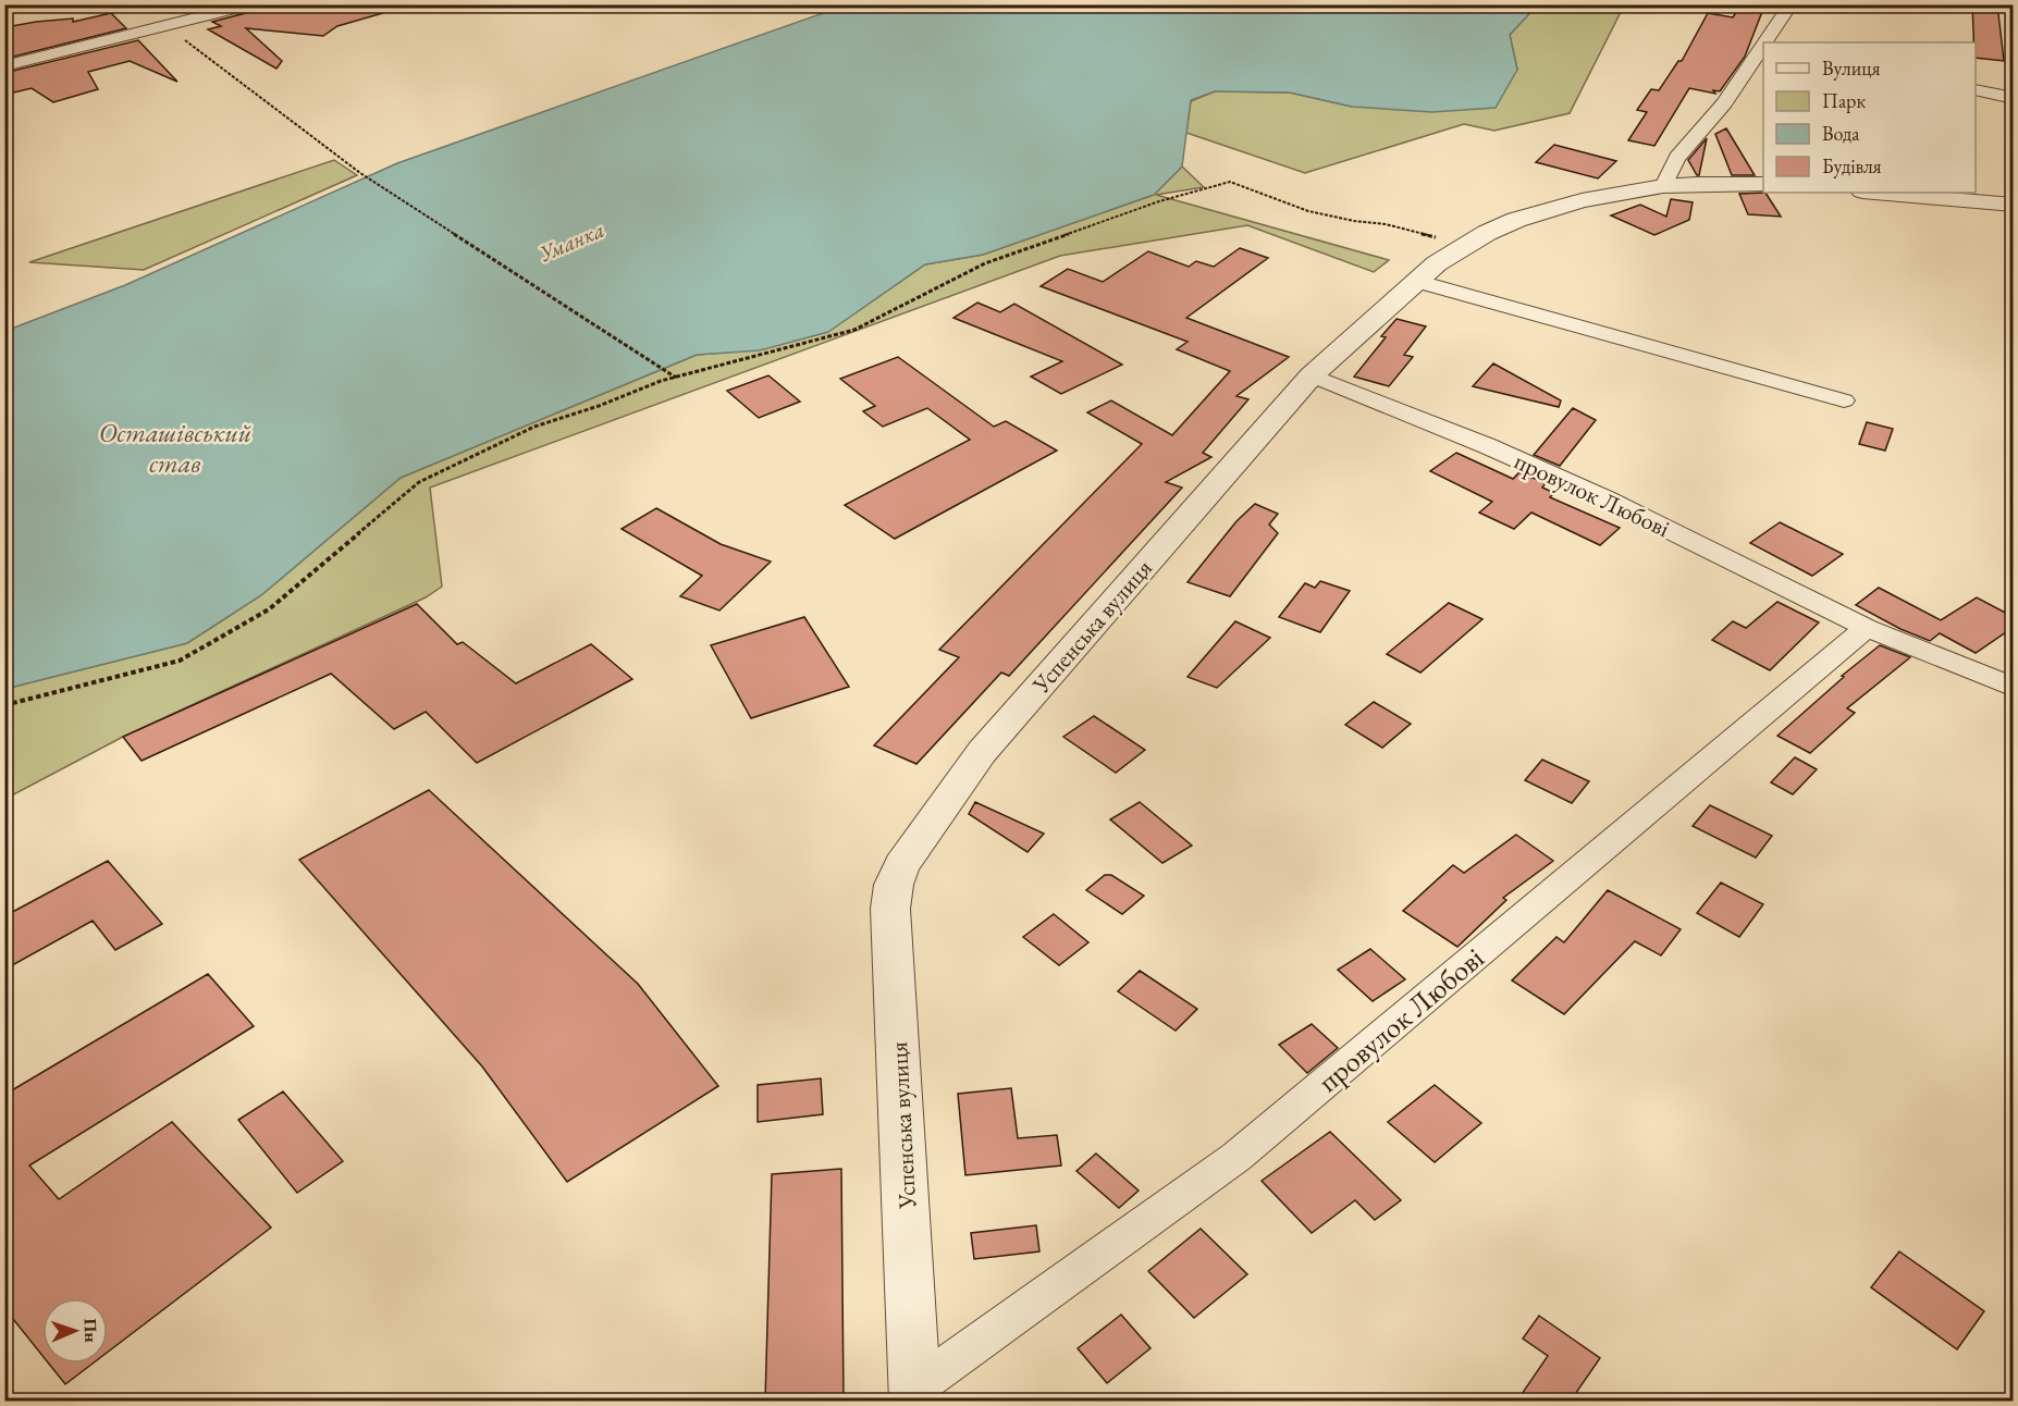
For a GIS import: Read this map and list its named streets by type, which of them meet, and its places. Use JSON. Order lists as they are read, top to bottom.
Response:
{
  "streets": {
    "street": ["провулок Любові", "Успенська вулиця"]
  },
  "crossings": [
    ["провулок Любові", "Успенська вулиця"]
  ],
  "water": ["Уманка", "Осташівський став"],
  "legend": [
    "Вулиця",
    "Парк",
    "Вода",
    "Будівля"
  ],
  "north": "right"
}
